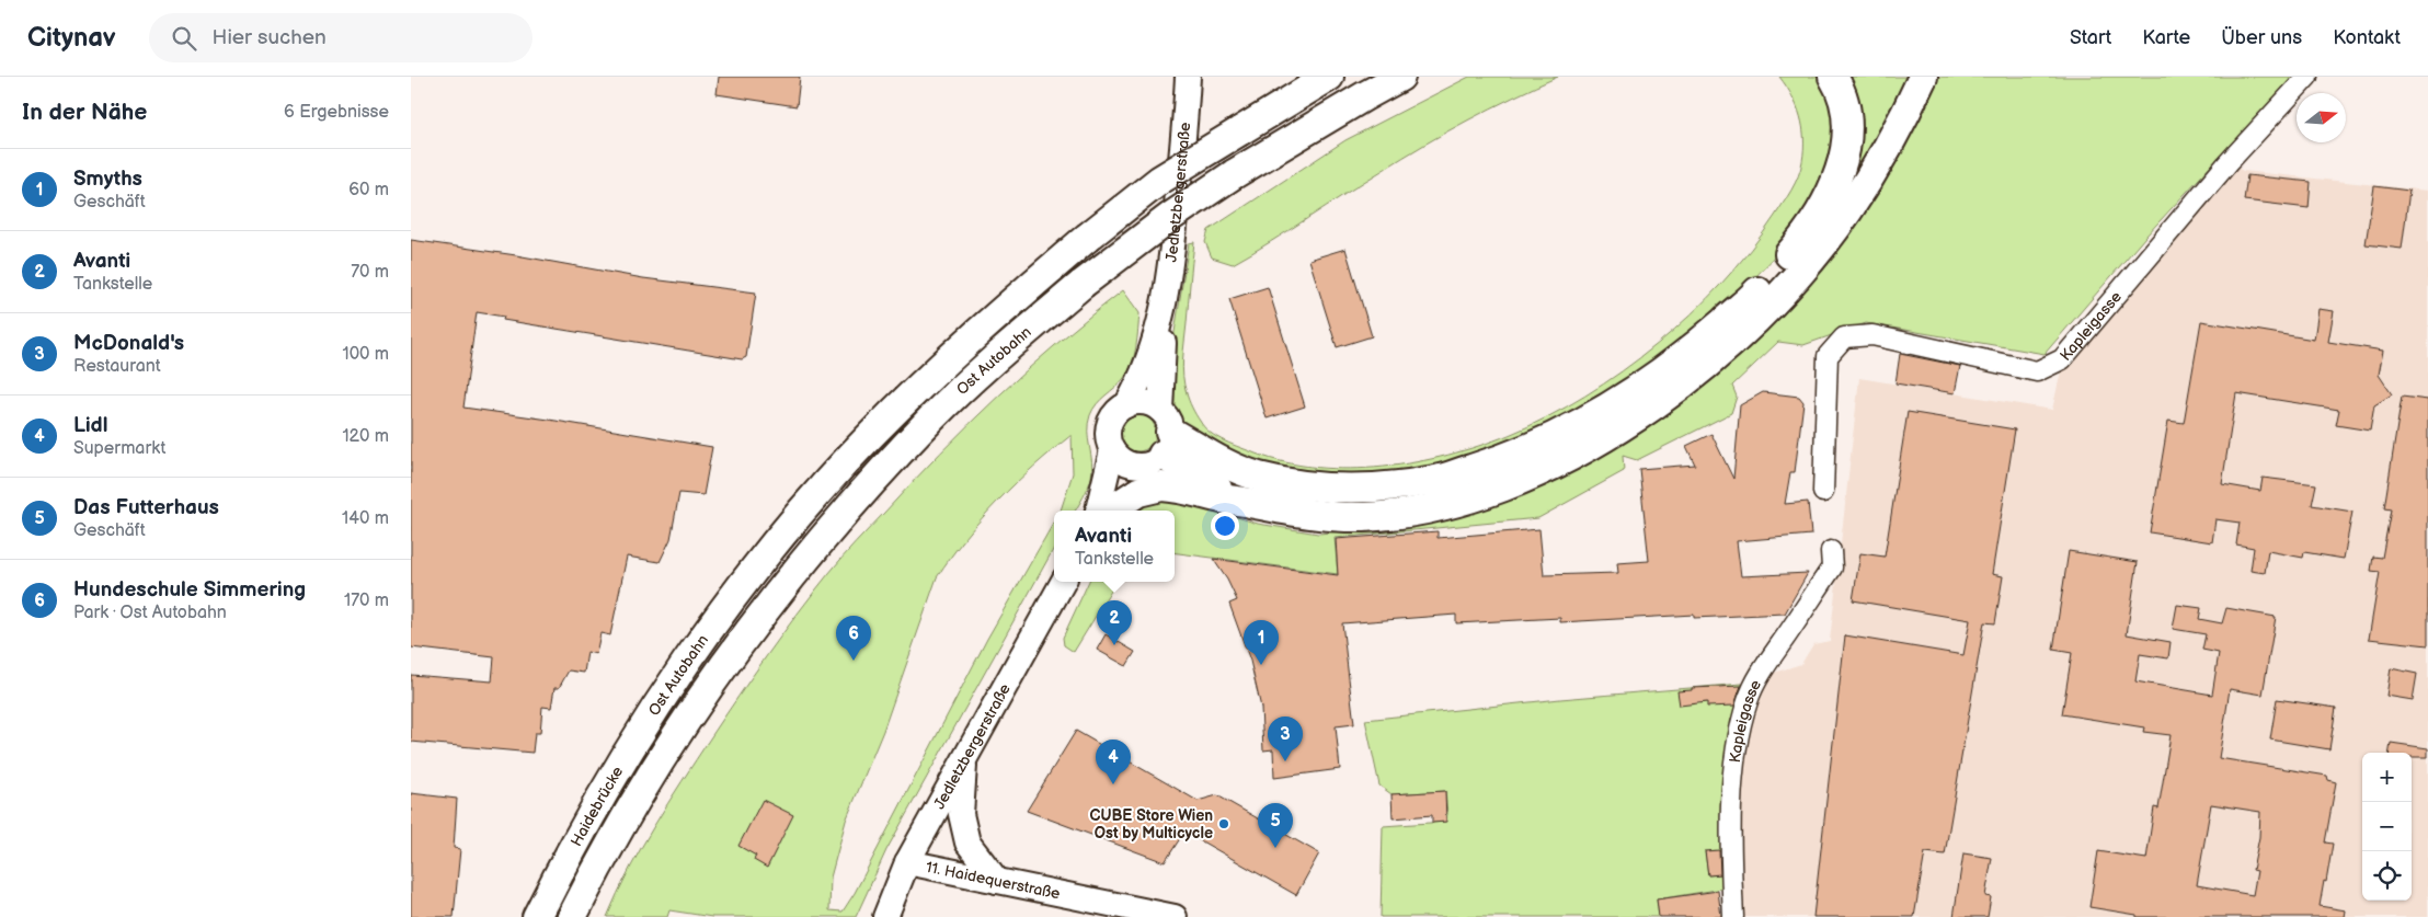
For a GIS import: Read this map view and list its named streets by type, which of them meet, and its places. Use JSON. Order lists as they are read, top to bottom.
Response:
{
  "streets": {
    "highway": ["Ost Autobahn", "Haidebrücke"],
    "main road": ["Jedletzbergerstraße", "11. Haidequerstraße"],
    "street": ["Kapleigasse"]
  },
  "crossings": [
    ["Jedletzbergerstraße", "11. Haidequerstraße"],
    ["Ost Autobahn", "Haidebrücke"]
  ],
  "places": ["CUBE Store Wien Ost by Multicycle"],
  "north": "right",
  "page": {
    "header": "Citynav",
    "search": "Hier suchen",
    "nav": [
      "Start",
      "Karte",
      "Über uns",
      "Kontakt"
    ],
    "heading": ["In der Nähe", "6 Ergebnisse"],
    "list": [
      {
        "mark": "1",
        "name": "Smyths",
        "note": "Geschäft",
        "value": "60 m"
      },
      {
        "mark": "2",
        "name": "Avanti",
        "note": "Tankstelle",
        "value": "70 m"
      },
      {
        "mark": "3",
        "name": "McDonald's",
        "note": "Restaurant",
        "value": "100 m"
      },
      {
        "mark": "4",
        "name": "Lidl",
        "note": "Supermarkt",
        "value": "120 m"
      },
      {
        "mark": "5",
        "name": "Das Futterhaus",
        "note": "Geschäft",
        "value": "140 m"
      },
      {
        "mark": "6",
        "name": "Hundeschule Simmering",
        "note": "Park · Ost Autobahn",
        "value": "170 m"
      }
    ],
    "popup": ["Avanti", "Tankstelle"],
    "pins": [
      "2",
      "6",
      "1",
      "3",
      "4",
      "5"
    ],
    "map_buttons": ["+", "−"]
  }
}
